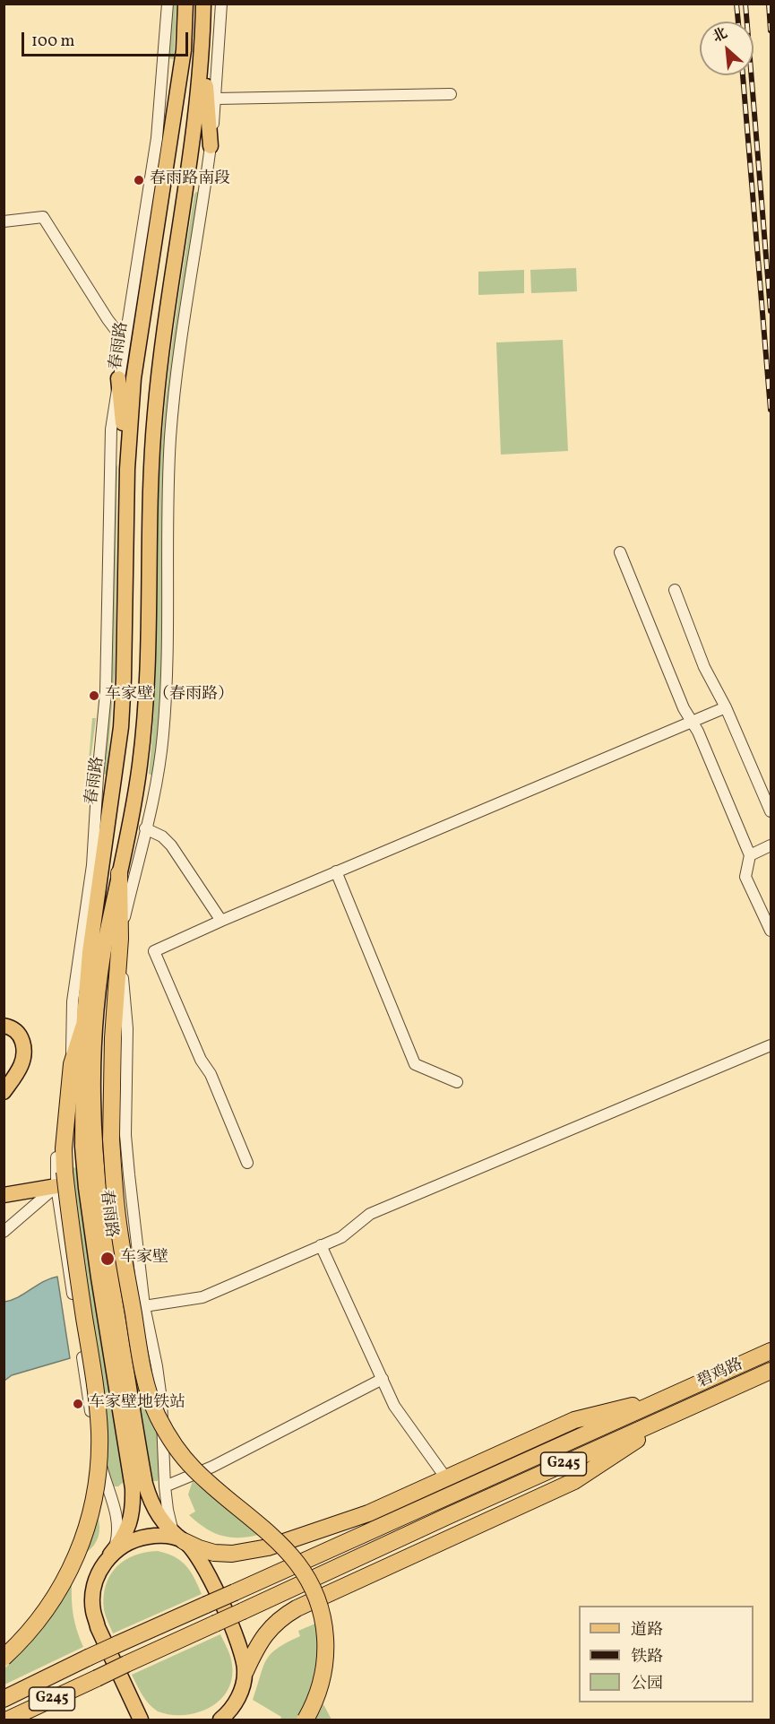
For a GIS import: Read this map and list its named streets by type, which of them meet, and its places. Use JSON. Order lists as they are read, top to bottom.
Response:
{
  "streets": {
    "highway": ["碧鸡路", "G245"],
    "main road": ["春雨路"]
  },
  "crossings": [
    ["碧鸡路", "G245"]
  ],
  "places": [
    "春雨路南段",
    "车家壁（春雨路）",
    "车家壁",
    "车家壁地铁站"
  ],
  "legend": ["道路", "铁路", "公园"],
  "scale_bar": "100 m",
  "north": "top left"
}
